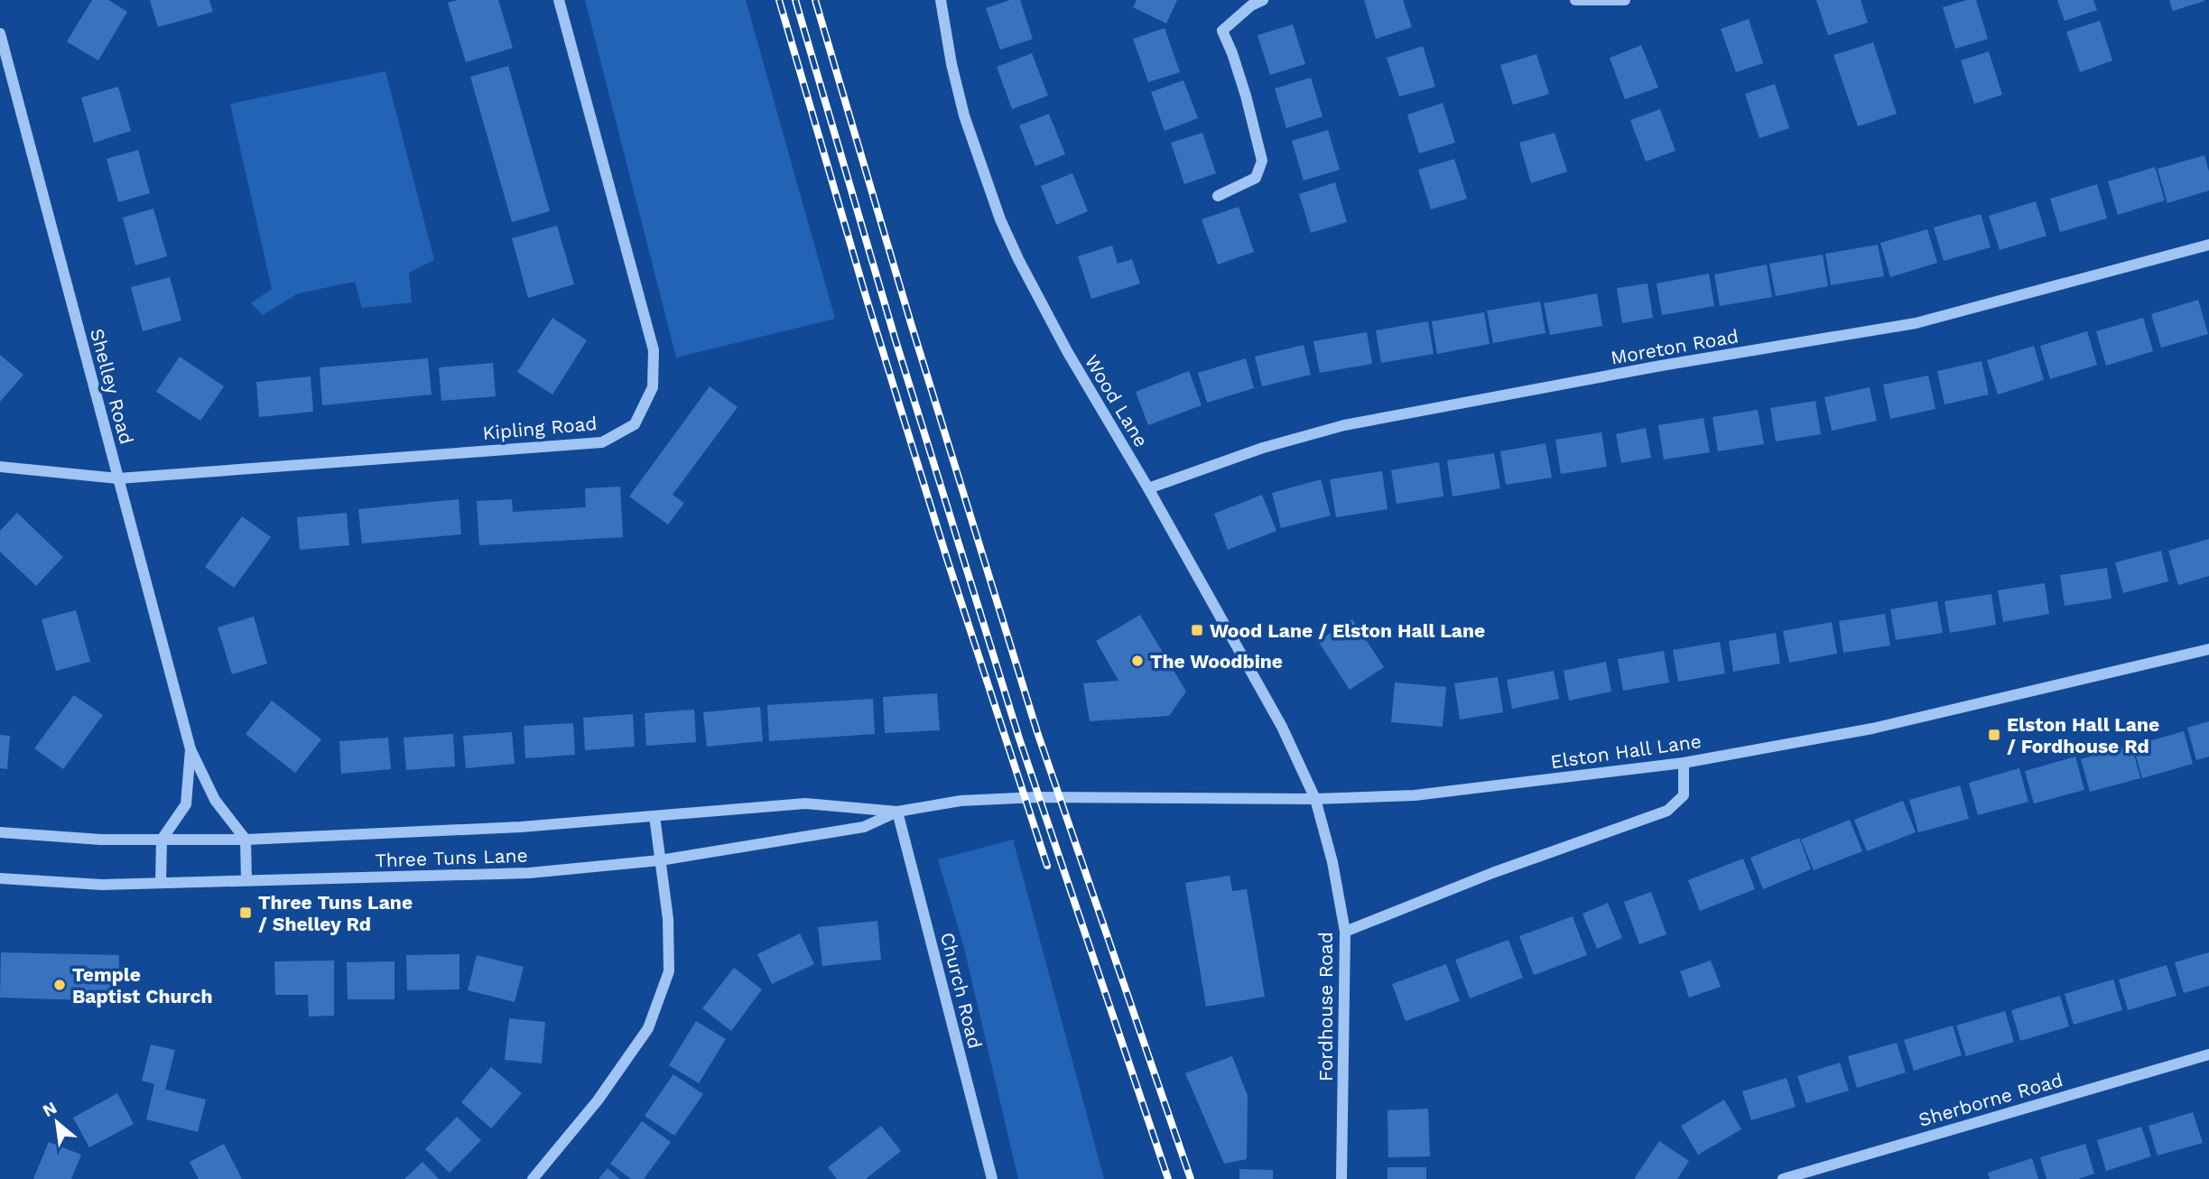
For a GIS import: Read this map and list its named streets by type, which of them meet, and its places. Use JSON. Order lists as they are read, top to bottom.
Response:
{
  "streets": {
    "street": [
      "Moreton Road",
      "Shelley Road",
      "Wood Lane",
      "Kipling Road",
      "Elston Hall Lane",
      "Three Tuns Lane",
      "Church Road",
      "Fordhouse Road",
      "Sherborne Road"
    ]
  },
  "crossings": [
    ["Moreton Road", "Wood Lane"],
    ["Shelley Road", "Kipling Road"],
    ["Shelley Road", "Three Tuns Lane"],
    ["Wood Lane", "Elston Hall Lane"],
    ["Wood Lane", "Fordhouse Road"],
    ["Elston Hall Lane", "Three Tuns Lane"],
    ["Elston Hall Lane", "Fordhouse Road"],
    ["Three Tuns Lane", "Church Road"]
  ],
  "places": {
    "transit": ["Wood Lane / Elston Hall Lane", "Elston Hall Lane / Fordhouse Rd", "Three Tuns Lane / Shelley Rd"],
    "other": ["The Woodbine", "Temple Baptist Church"]
  },
  "north": "top left"
}
